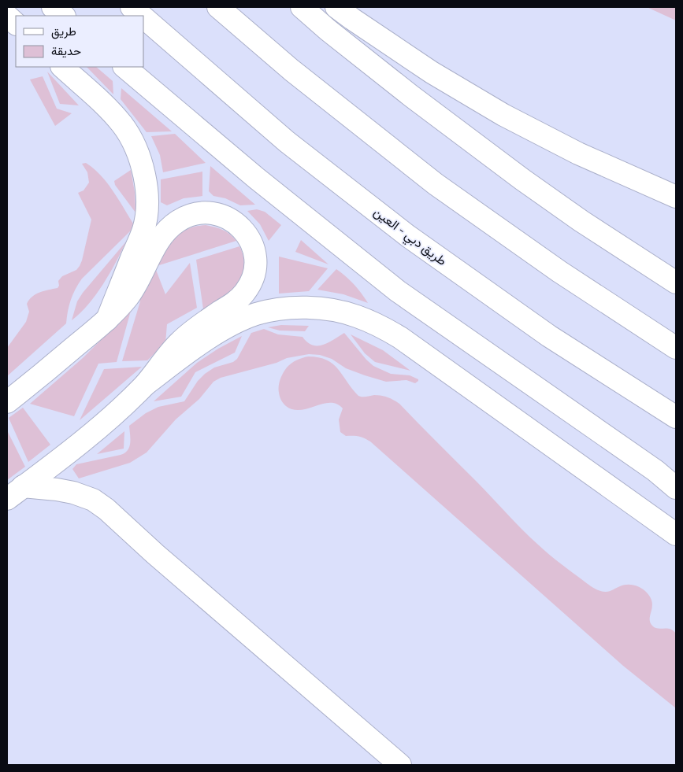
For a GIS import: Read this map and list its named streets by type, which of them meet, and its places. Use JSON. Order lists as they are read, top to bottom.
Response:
{
  "streets": {
    "main road": ["طريق دبي - العين"]
  },
  "legend": ["طريق", "حديقة"]
}
